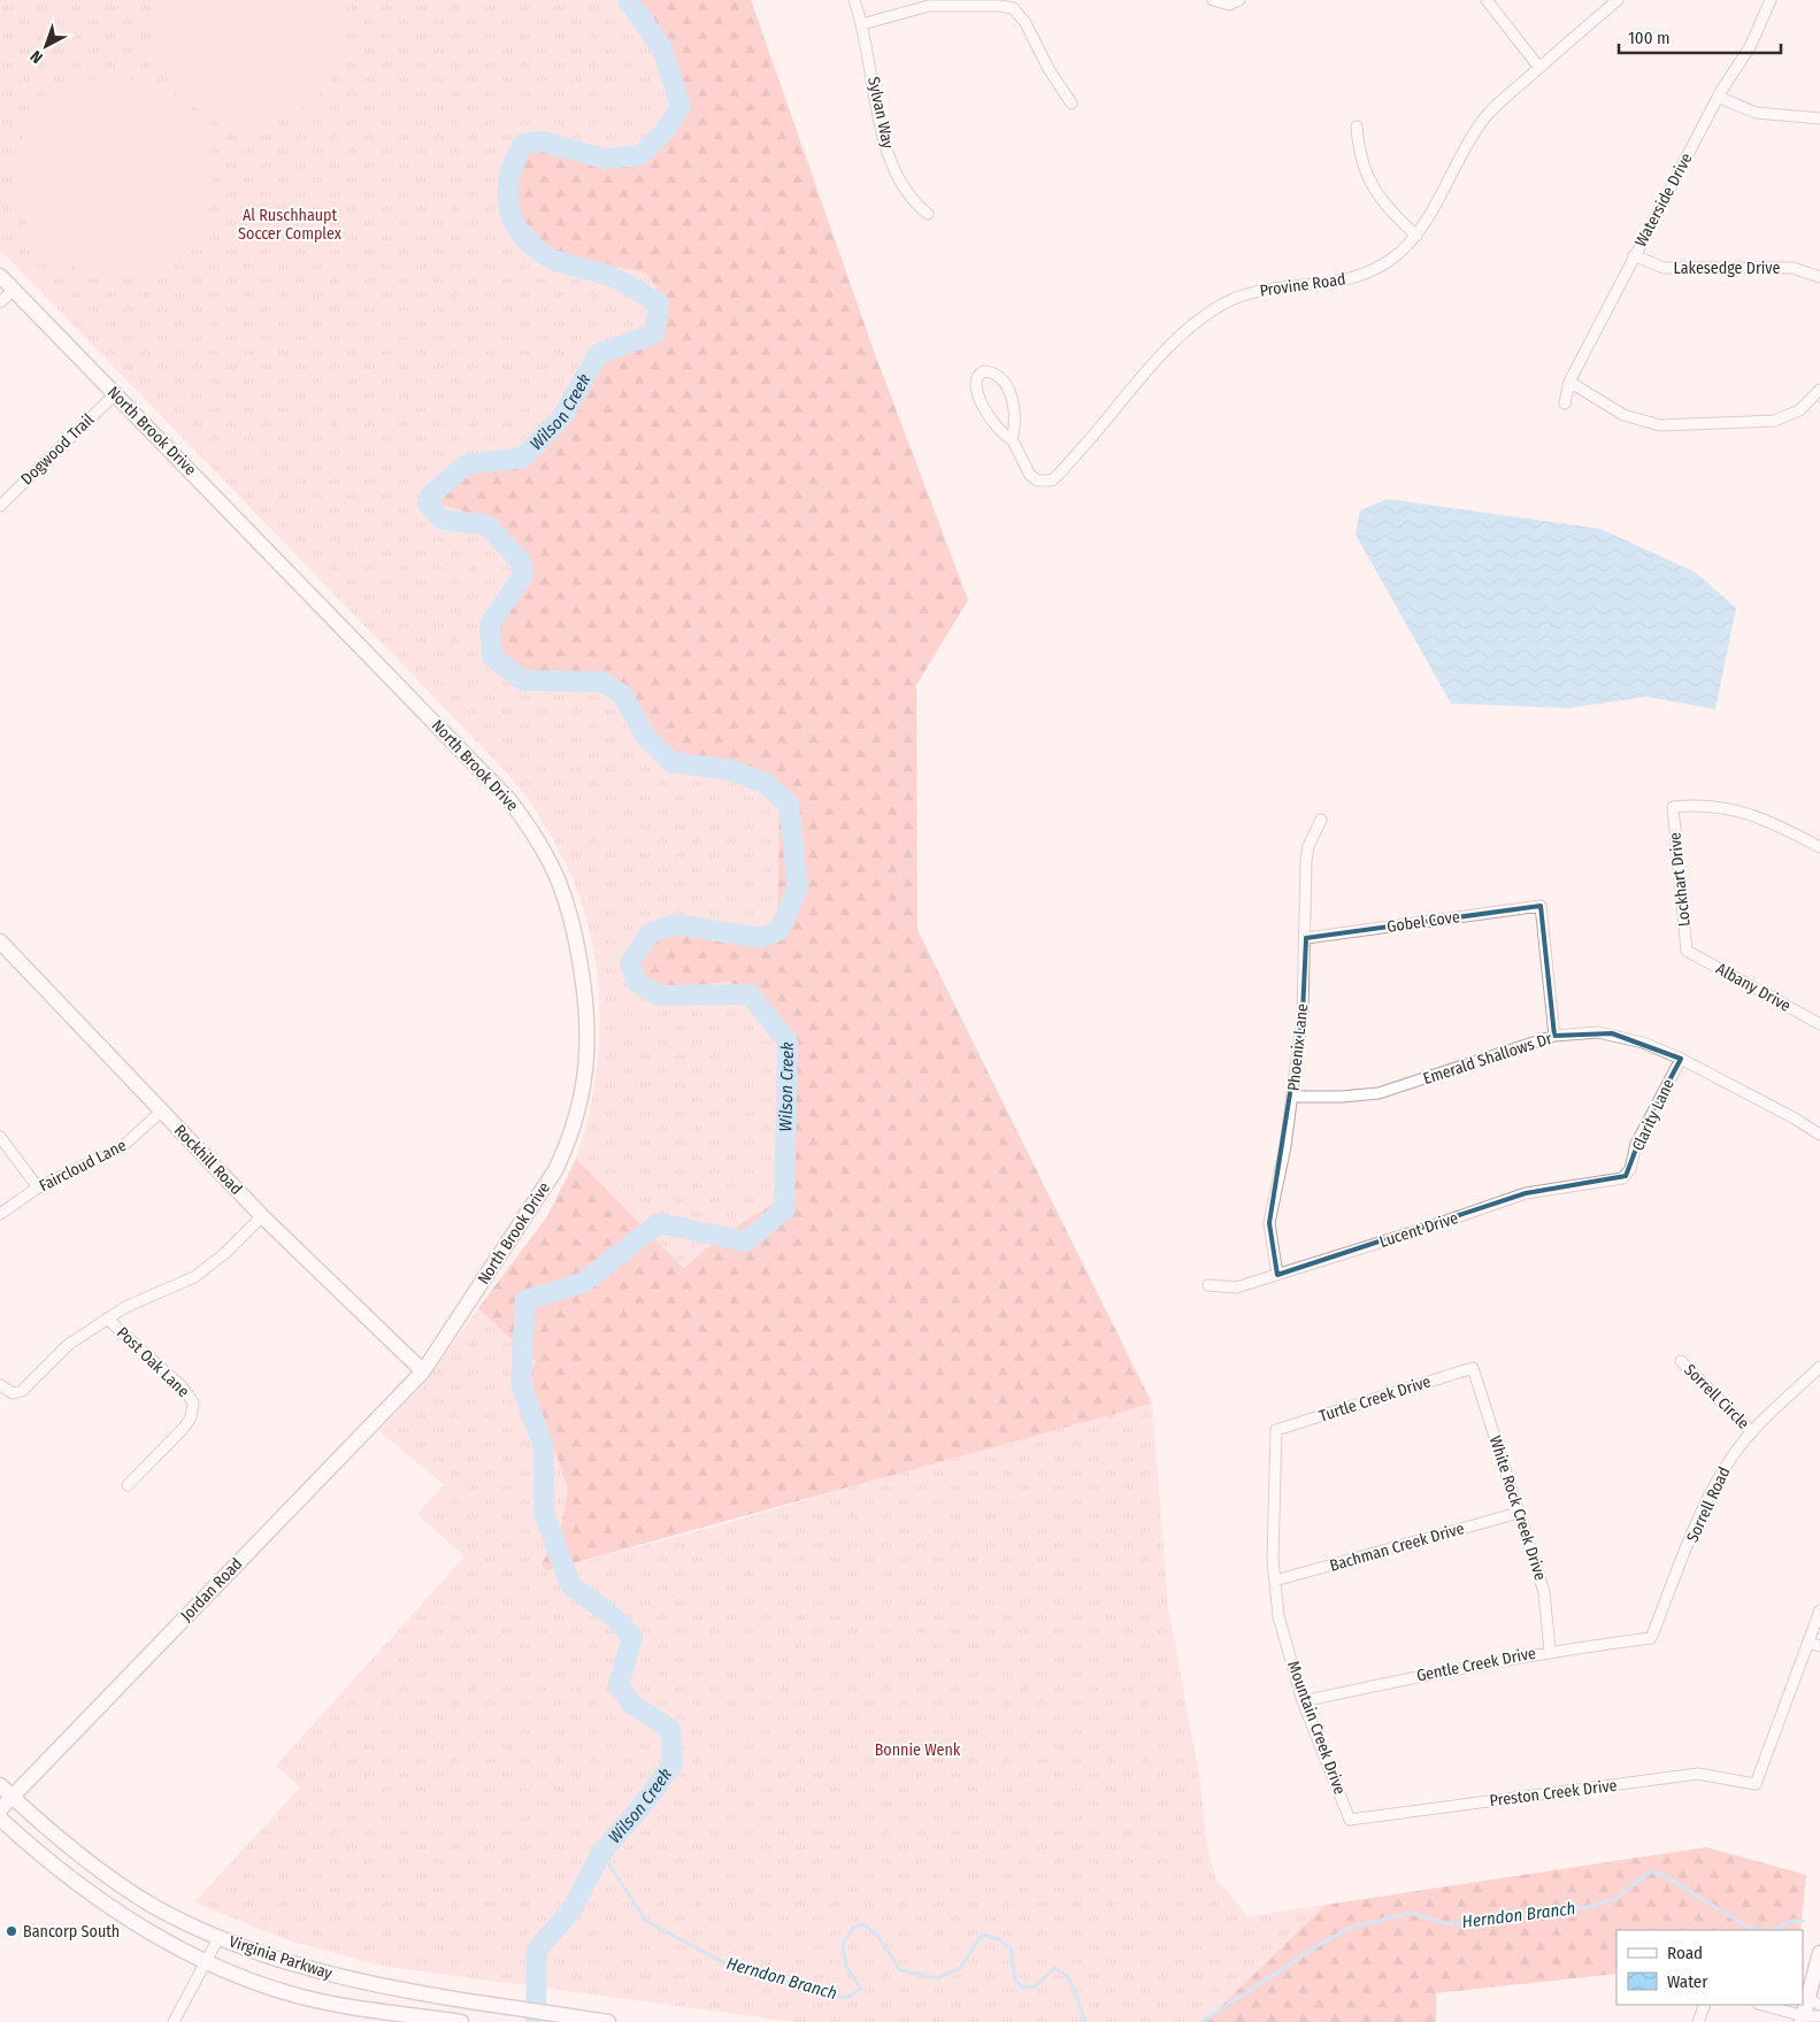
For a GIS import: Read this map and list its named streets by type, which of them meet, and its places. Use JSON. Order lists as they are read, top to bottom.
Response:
{
  "streets": {
    "street": [
      "Sylvan Way",
      "Waterside Drive",
      "Lakesedge Drive",
      "Provine Road",
      "North Brook Drive",
      "Dogwood Trail",
      "Lockhart Drive",
      "Gobel Cove",
      "Albany Drive",
      "Phoenix Lane",
      "Emerald Shallows Dr",
      "Clarity Lane",
      "Rockhill Road",
      "Faircloud Lane",
      "Lucent Drive",
      "Post Oak Lane",
      "Sorrell Circle",
      "Turtle Creek Drive",
      "Sorrell Road",
      "White Rock Creek Drive",
      "Bachman Creek Drive",
      "Jordan Road",
      "Gentle Creek Drive",
      "Mountain Creek Drive",
      "Preston Creek Drive",
      "Virginia Parkway"
    ]
  },
  "crossings": [
    ["Waterside Drive", "Lakesedge Drive"],
    ["North Brook Drive", "Dogwood Trail"],
    ["North Brook Drive", "Rockhill Road"],
    ["North Brook Drive", "Jordan Road"],
    ["Lockhart Drive", "Albany Drive"],
    ["Gobel Cove", "Phoenix Lane"],
    ["Gobel Cove", "Emerald Shallows Dr"],
    ["Phoenix Lane", "Emerald Shallows Dr"],
    ["Phoenix Lane", "Lucent Drive"],
    ["Emerald Shallows Dr", "Clarity Lane"],
    ["Clarity Lane", "Lucent Drive"],
    ["Rockhill Road", "Faircloud Lane"],
    ["Rockhill Road", "Jordan Road"],
    ["Sorrell Circle", "Sorrell Road"],
    ["Turtle Creek Drive", "White Rock Creek Drive"],
    ["Turtle Creek Drive", "Mountain Creek Drive"],
    ["Sorrell Road", "Gentle Creek Drive"],
    ["White Rock Creek Drive", "Bachman Creek Drive"],
    ["White Rock Creek Drive", "Gentle Creek Drive"],
    ["Bachman Creek Drive", "Mountain Creek Drive"],
    ["Jordan Road", "Virginia Parkway"],
    ["Gentle Creek Drive", "Mountain Creek Drive"],
    ["Mountain Creek Drive", "Preston Creek Drive"]
  ],
  "water": ["Wilson Creek", "Herndon Branch"],
  "parks": ["Al Ruschhaupt Soccer Complex", "Bonnie Wenk"],
  "places": ["Bancorp South"],
  "legend": ["Road", "Water"],
  "scale_bar": "100 m",
  "north": "bottom left"
}
